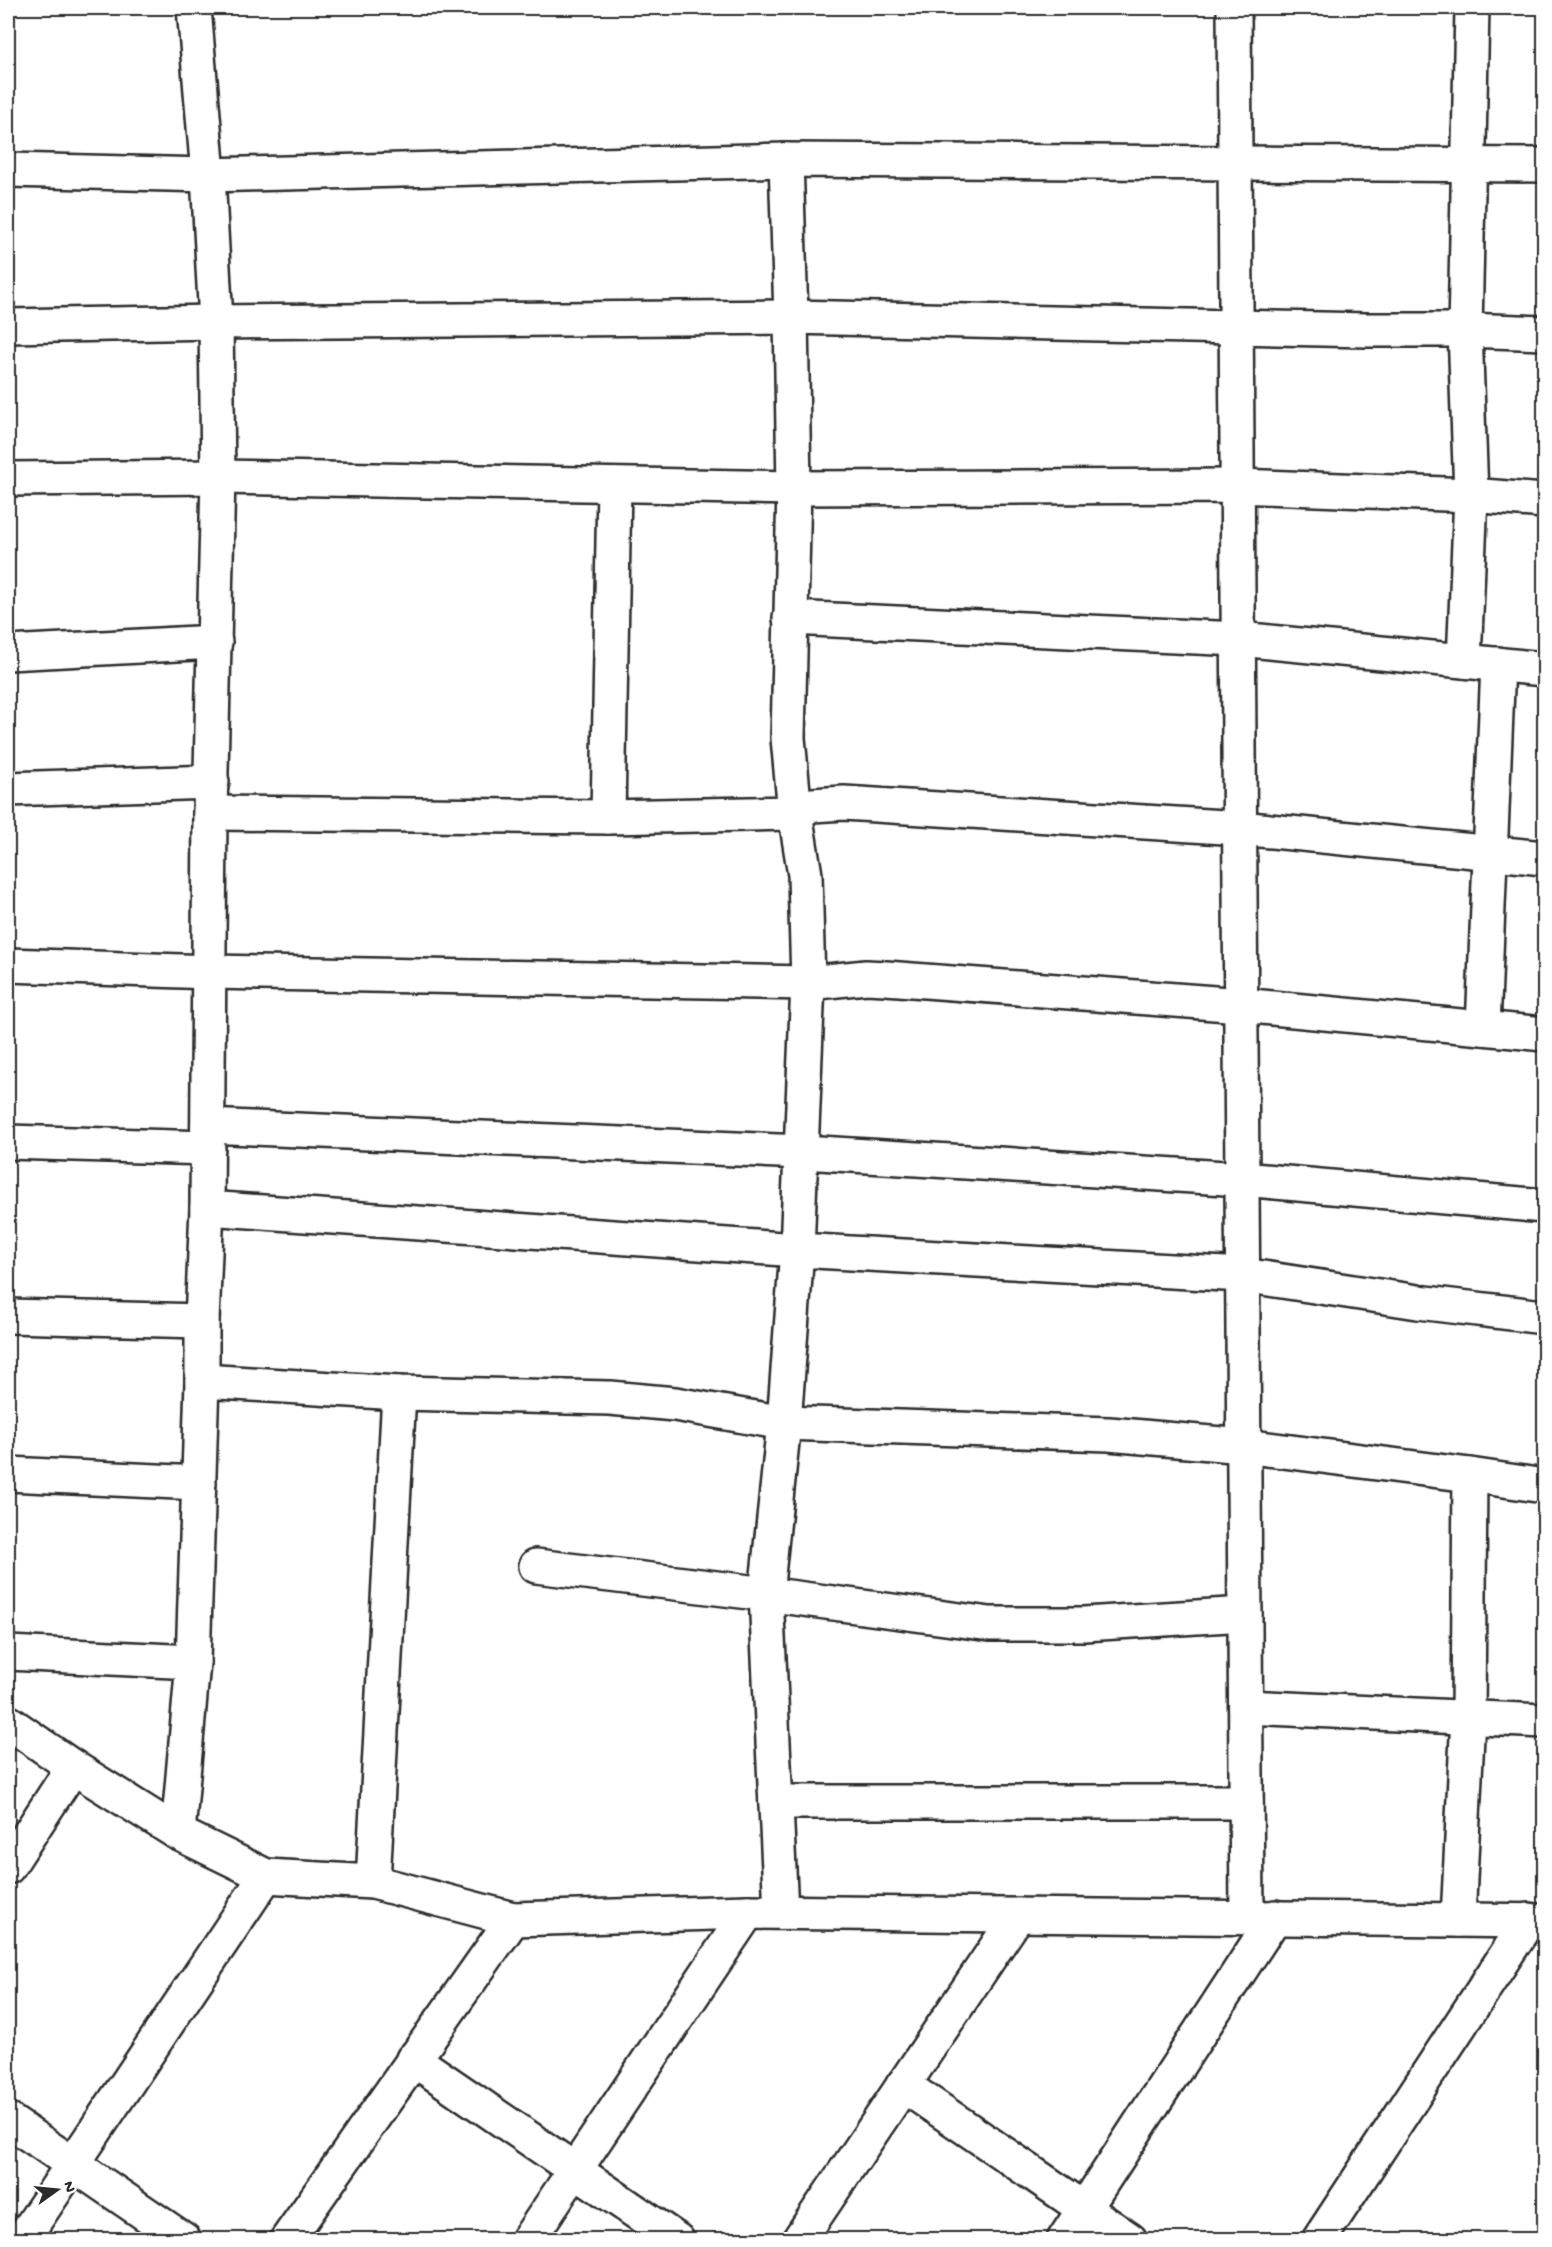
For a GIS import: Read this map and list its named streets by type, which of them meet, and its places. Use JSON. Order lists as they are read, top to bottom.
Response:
{
  "north": "right"
}
